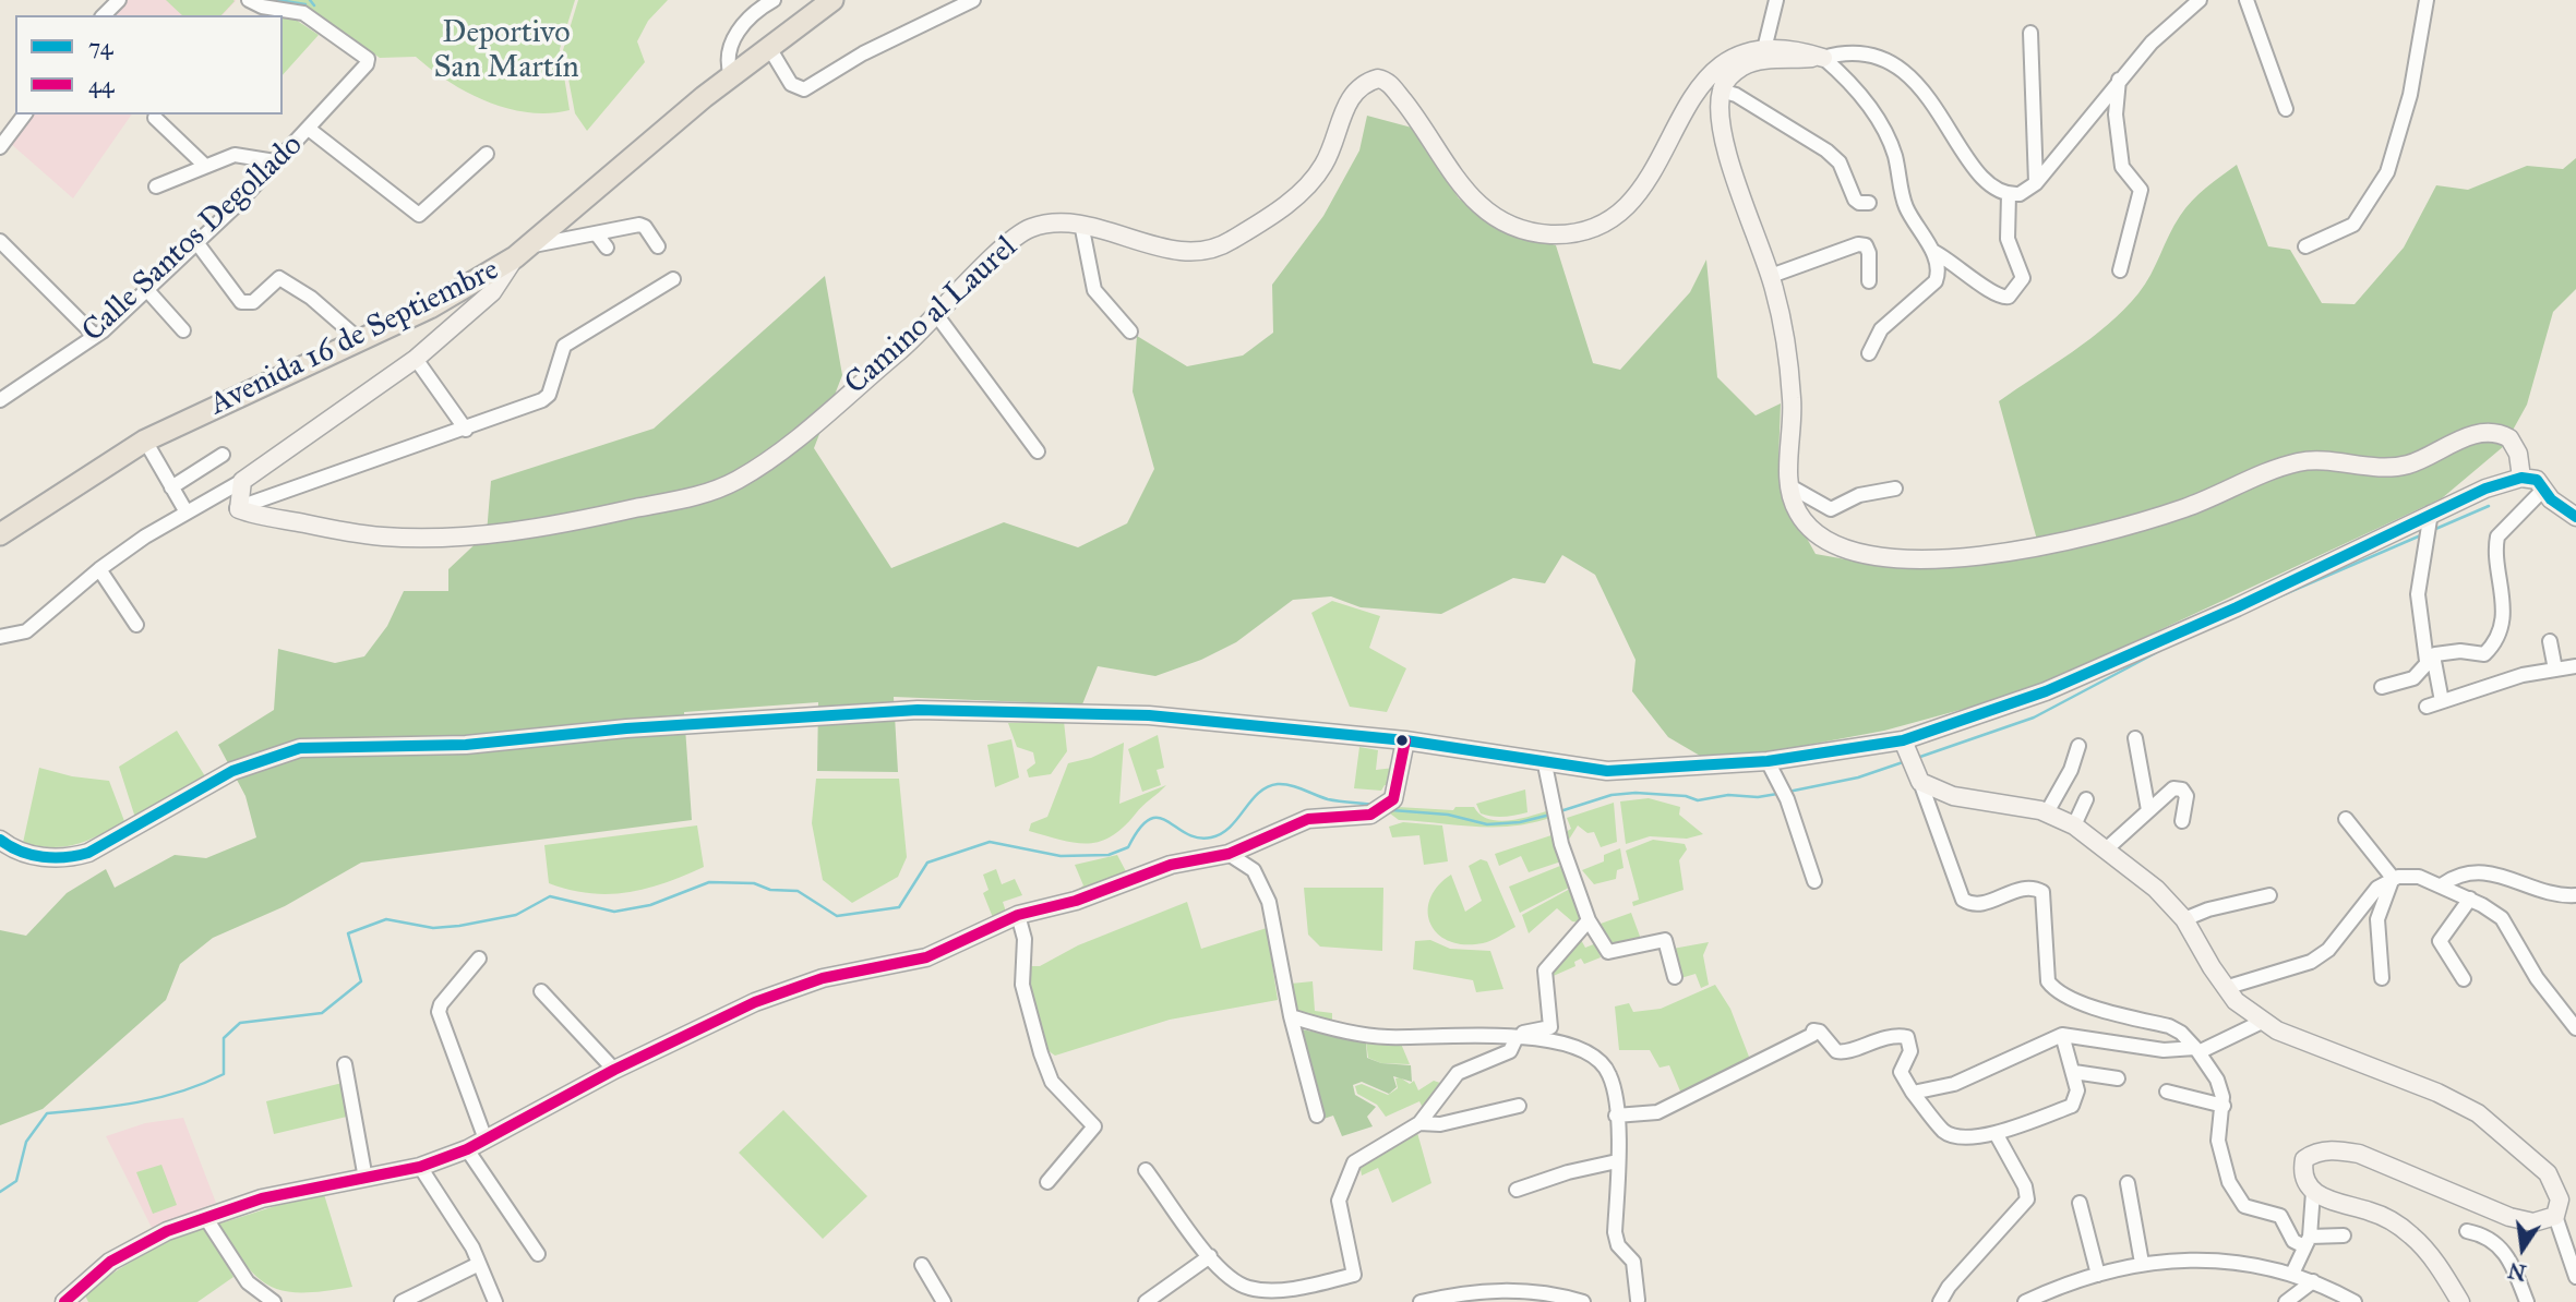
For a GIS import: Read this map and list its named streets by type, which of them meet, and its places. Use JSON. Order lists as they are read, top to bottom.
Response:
{
  "streets": {
    "main road": ["Camino al Laurel", "Avenida 16 de Septiembre"],
    "street": ["Calle Santos Degollado"]
  },
  "parks": ["Deportivo San Martín"],
  "lines": ["transit line 74", "transit line 44"],
  "legend": ["74", "44"],
  "north": "bottom"
}
